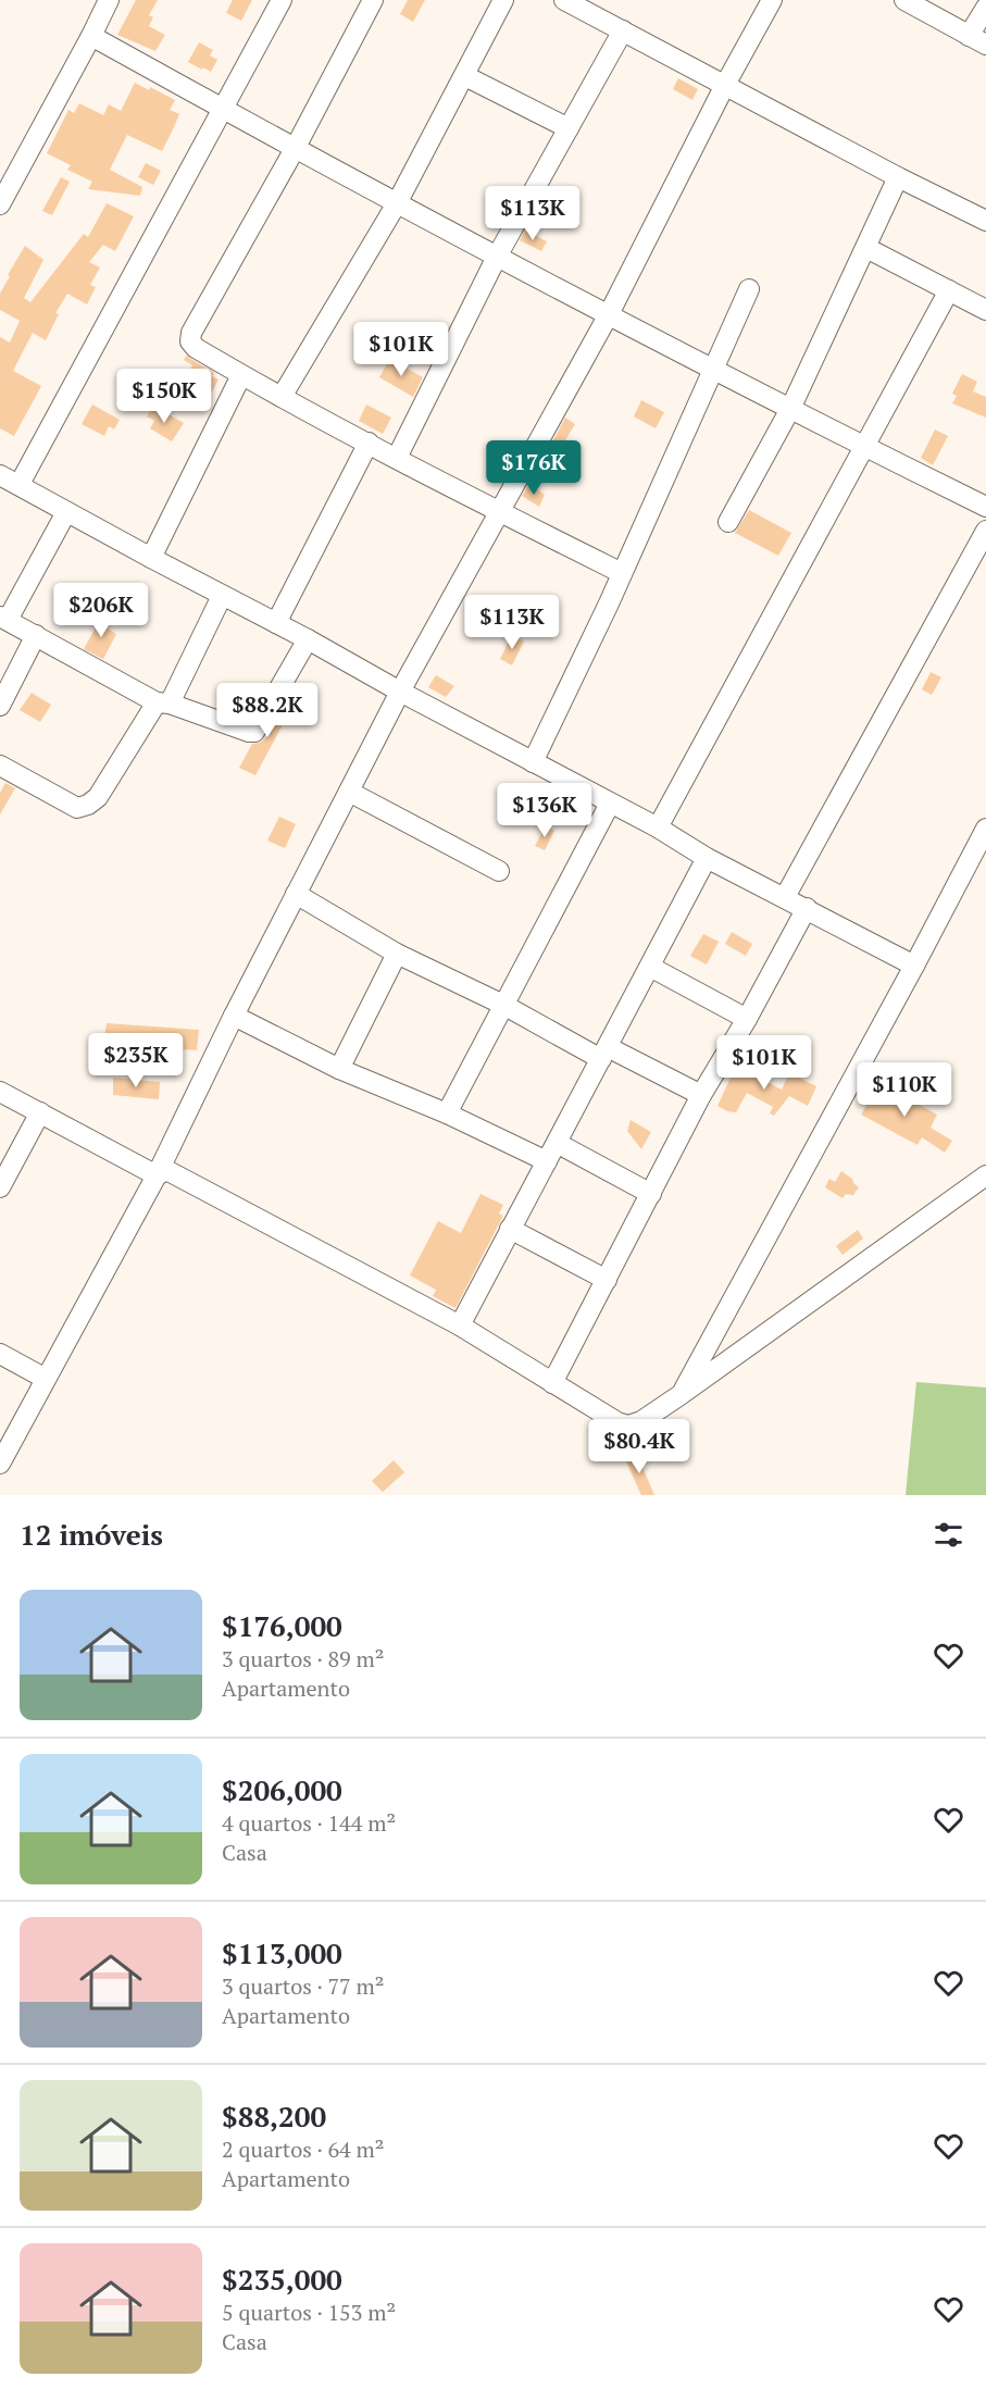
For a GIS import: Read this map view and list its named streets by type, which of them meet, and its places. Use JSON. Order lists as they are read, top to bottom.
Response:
{
  "page": {
    "price": [
      "$113K",
      "$101K",
      "$150K",
      "$176K",
      "$206K",
      "$113K",
      "$88.2K",
      "$136K",
      "$235K",
      "$101K",
      "$110K",
      "$80.4K"
    ],
    "heading": "12 imóveis",
    "list": [
      {
        "name": "$176,000",
        "note": "3 quartos · 89 m² · Apartamento"
      },
      {
        "name": "$206,000",
        "note": "4 quartos · 144 m² · Casa"
      },
      {
        "name": "$113,000",
        "note": "3 quartos · 77 m² · Apartamento"
      },
      {
        "name": "$88,200",
        "note": "2 quartos · 64 m² · Apartamento"
      },
      {
        "name": "$235,000",
        "note": "5 quartos · 153 m² · Casa"
      }
    ]
  }
}
